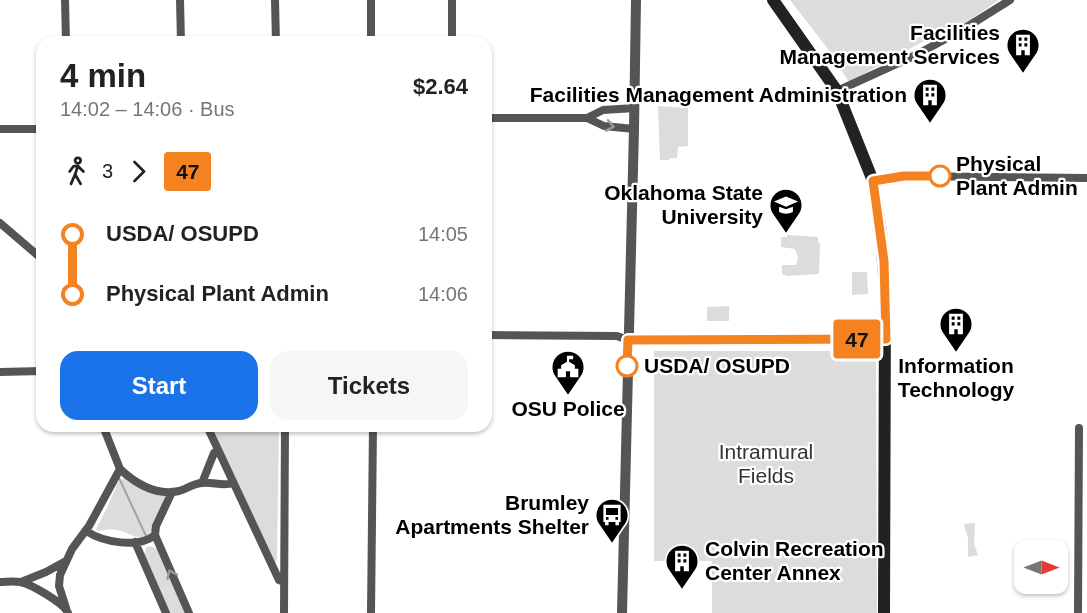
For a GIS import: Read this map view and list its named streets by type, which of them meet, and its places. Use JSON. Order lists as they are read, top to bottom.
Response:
{
  "parks": ["Intramural Fields"],
  "places": {
    "building": [
      "Facilities Management Services",
      "Facilities Management Administration",
      "Information Technology",
      "Colvin Recreation Center Annex"
    ],
    "other": ["Physical Plant Admin", "USDA/ OSUPD"],
    "school or university": ["Oklahoma State University"],
    "public building": ["OSU Police"],
    "bus stop": ["Brumley Apartments Shelter"]
  },
  "lines": ["bus line 47"],
  "north": "right",
  "page": {
    "on_map": "47",
    "heading": ["4 min", "14:02 – 14:06 · Bus", "$2.64"],
    "legs": ["3", "47"],
    "list": [
      {
        "name": "USDA/ OSUPD",
        "value": "14:05"
      },
      {
        "name": "Physical Plant Admin",
        "value": "14:06"
      }
    ],
    "buttons": ["Start", "Tickets"]
  }
}
